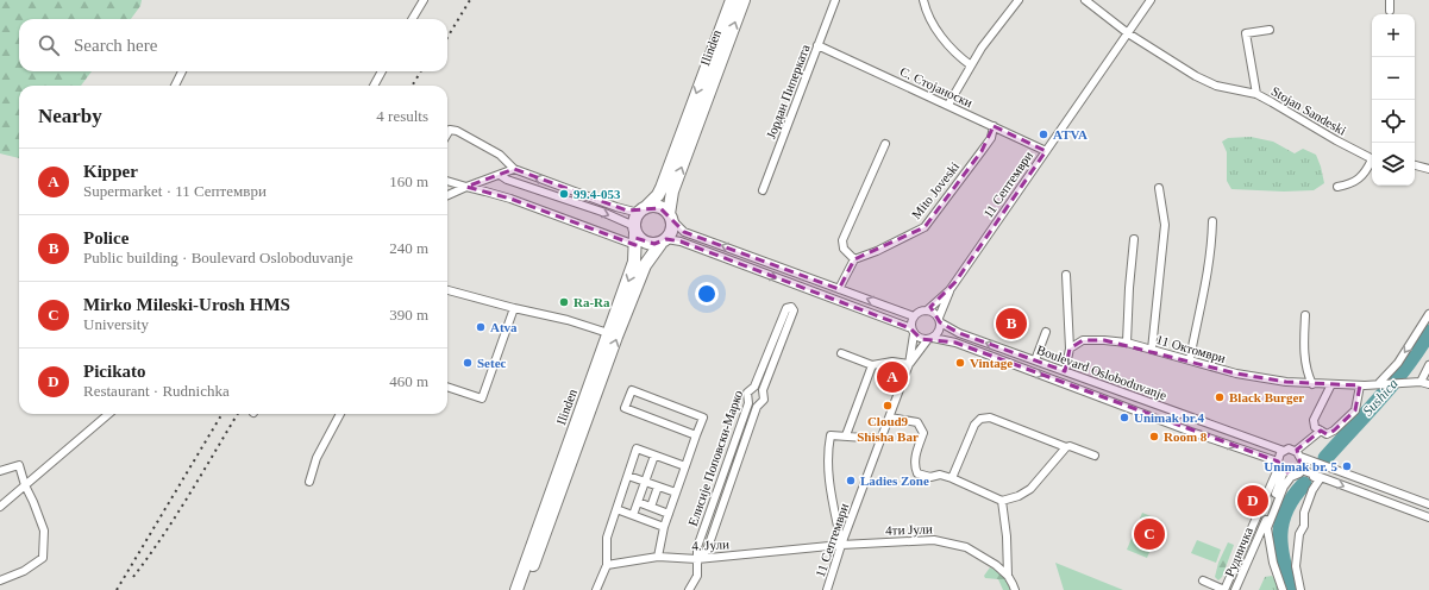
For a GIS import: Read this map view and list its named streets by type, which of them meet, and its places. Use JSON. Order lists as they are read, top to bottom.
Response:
{
  "streets": {
    "main road": ["Ilinden"],
    "street": [
      "С. Стојаноски",
      "Јордан Пиперката",
      "Stojan Sandeski",
      "11 Септември",
      "Mito Joveski",
      "11 Октомври",
      "Boulevard Osloboduvanje",
      "Елисије Поповски-Марко",
      "4ти Јули",
      "4. Јули",
      "Рудничка"
    ]
  },
  "crossings": [
    ["С. Стојаноски", "Јордан Пиперката"],
    ["С. Стојаноски", "11 Септември"],
    ["С. Стојаноски", "Mito Joveski"],
    ["Stojan Sandeski", "11 Септември"],
    ["11 Септември", "Boulevard Osloboduvanje"],
    ["11 Септември", "4ти Јули"],
    ["11 Септември", "4. Јули"],
    ["Boulevard Osloboduvanje", "Рудничка"],
    ["Елисије Поповски-Марко", "4. Јули"],
    ["4ти Јули", "4. Јули"]
  ],
  "water": ["Sushica"],
  "places": [
    "ATVA",
    "99.4-053",
    "Ra-Ra",
    "Atva",
    "Setec",
    "Vintage",
    "Black Burger",
    "Cloud9 Shisha Bar",
    "Unimak br.4",
    "Room 8",
    "Unimak br. 5",
    "Ladies Zone"
  ],
  "page": {
    "map_buttons": ["+", "−"],
    "search": "Search here",
    "heading": ["Nearby", "4 results"],
    "list": [
      {
        "mark": "A",
        "name": "Kipper",
        "note": "Supermarket · 11 Септември",
        "value": "160 m"
      },
      {
        "mark": "B",
        "name": "Police",
        "note": "Public building · Boulevard Osloboduvanje",
        "value": "240 m"
      },
      {
        "mark": "C",
        "name": "Mirko Mileski-Urosh HMS",
        "note": "University",
        "value": "390 m"
      },
      {
        "mark": "D",
        "name": "Picikato",
        "note": "Restaurant · Rudnichka",
        "value": "460 m"
      }
    ],
    "pins": [
      "B",
      "A",
      "D",
      "C"
    ]
  }
}
